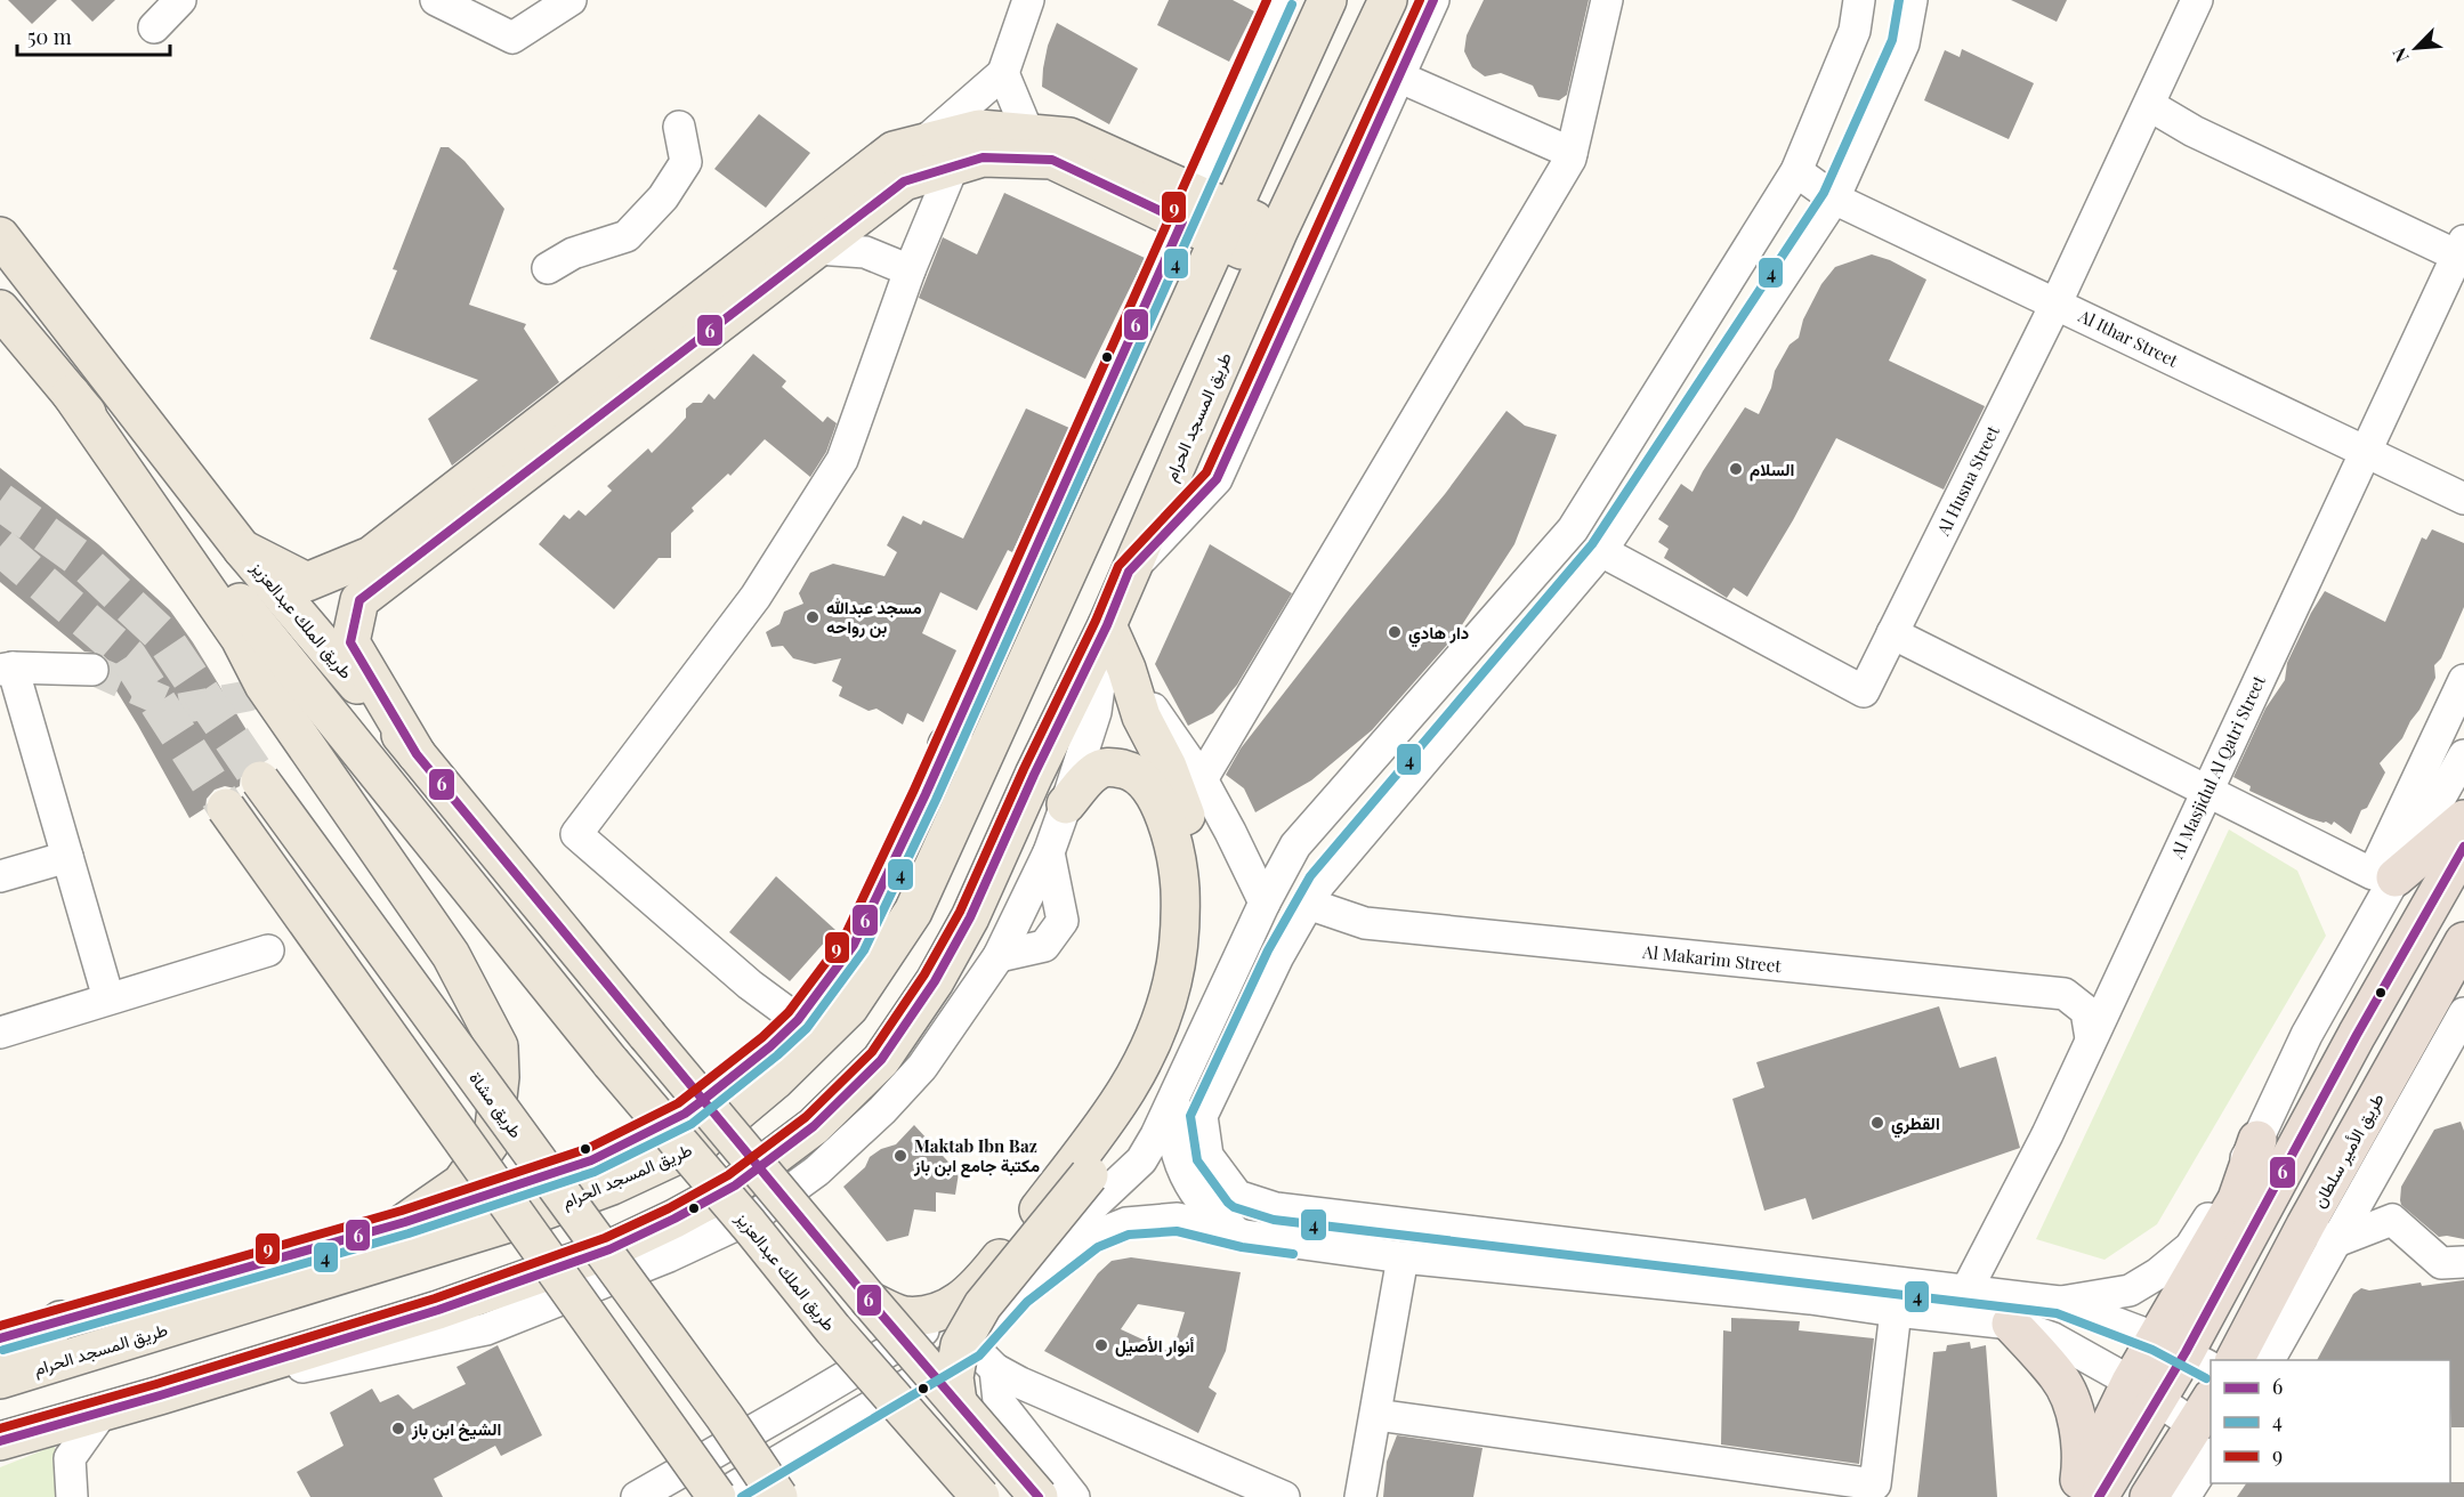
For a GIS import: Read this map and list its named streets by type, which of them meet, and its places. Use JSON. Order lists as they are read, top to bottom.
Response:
{
  "streets": {
    "highway": ["طريق الأمير سلطان"],
    "main road": ["طريق المسجد الحرام", "طريق الملك عبدالعزيز", "طريق مشاة"],
    "street": [
      "Al Ithar Street",
      "Al Husna Street",
      "Al Masjidul Al Qatri Street",
      "Al Makarim Street"
    ]
  },
  "crossings": [
    ["Al Ithar Street", "Al Husna Street"],
    ["Al Ithar Street", "Al Masjidul Al Qatri Street"],
    ["Al Masjidul Al Qatri Street", "Al Makarim Street"]
  ],
  "places": [
    "السلام",
    "مسجد عبدالله بن رواحه",
    "دار هادي",
    "القطري",
    "Maktab Ibn Baz مكتبة جامع ابن باز",
    "أنوار الأصيل",
    "الشيخ ابن باز"
  ],
  "lines": ["transit line 6", "transit line 4", "transit line 9"],
  "legend": ["6", "4", "9"],
  "scale_bar": "50 m",
  "north": "bottom left"
}
